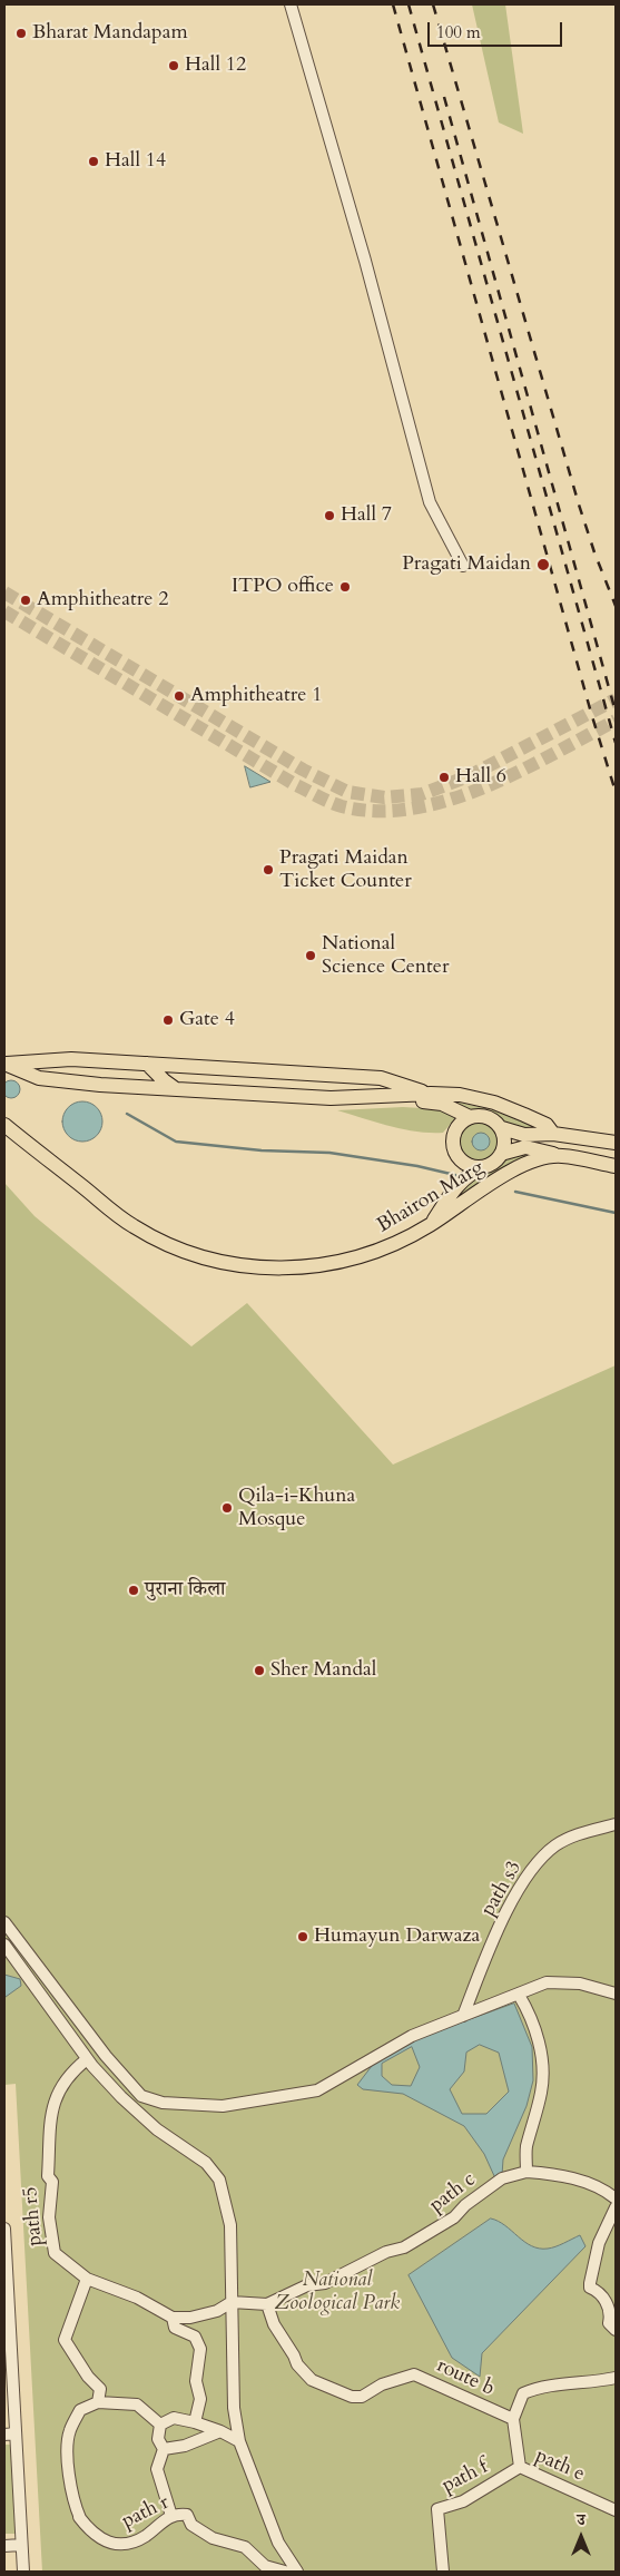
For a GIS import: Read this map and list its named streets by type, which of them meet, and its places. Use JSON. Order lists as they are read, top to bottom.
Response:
{
  "streets": {
    "main road": ["Bhairon Marg"],
    "street": [
      "path s3",
      "path c",
      "path r5",
      "route b",
      "path e",
      "path f",
      "path r"
    ]
  },
  "crossings": [
    ["path c", "route b"],
    ["path e", "path f"]
  ],
  "parks": ["National Zoological Park"],
  "places": [
    "Bharat Mandapam",
    "Hall 12",
    "Hall 14",
    "Hall 7",
    "Pragati Maidan",
    "ITPO office",
    "Amphitheatre 2",
    "Amphitheatre 1",
    "Hall 6",
    "Pragati Maidan Ticket Counter",
    "National Science Center",
    "Gate 4",
    "Qila-i-Khuna Mosque",
    "पुराना किला",
    "Sher Mandal",
    "Humayun Darwaza"
  ],
  "scale_bar": "100 m",
  "north": "top"
}
